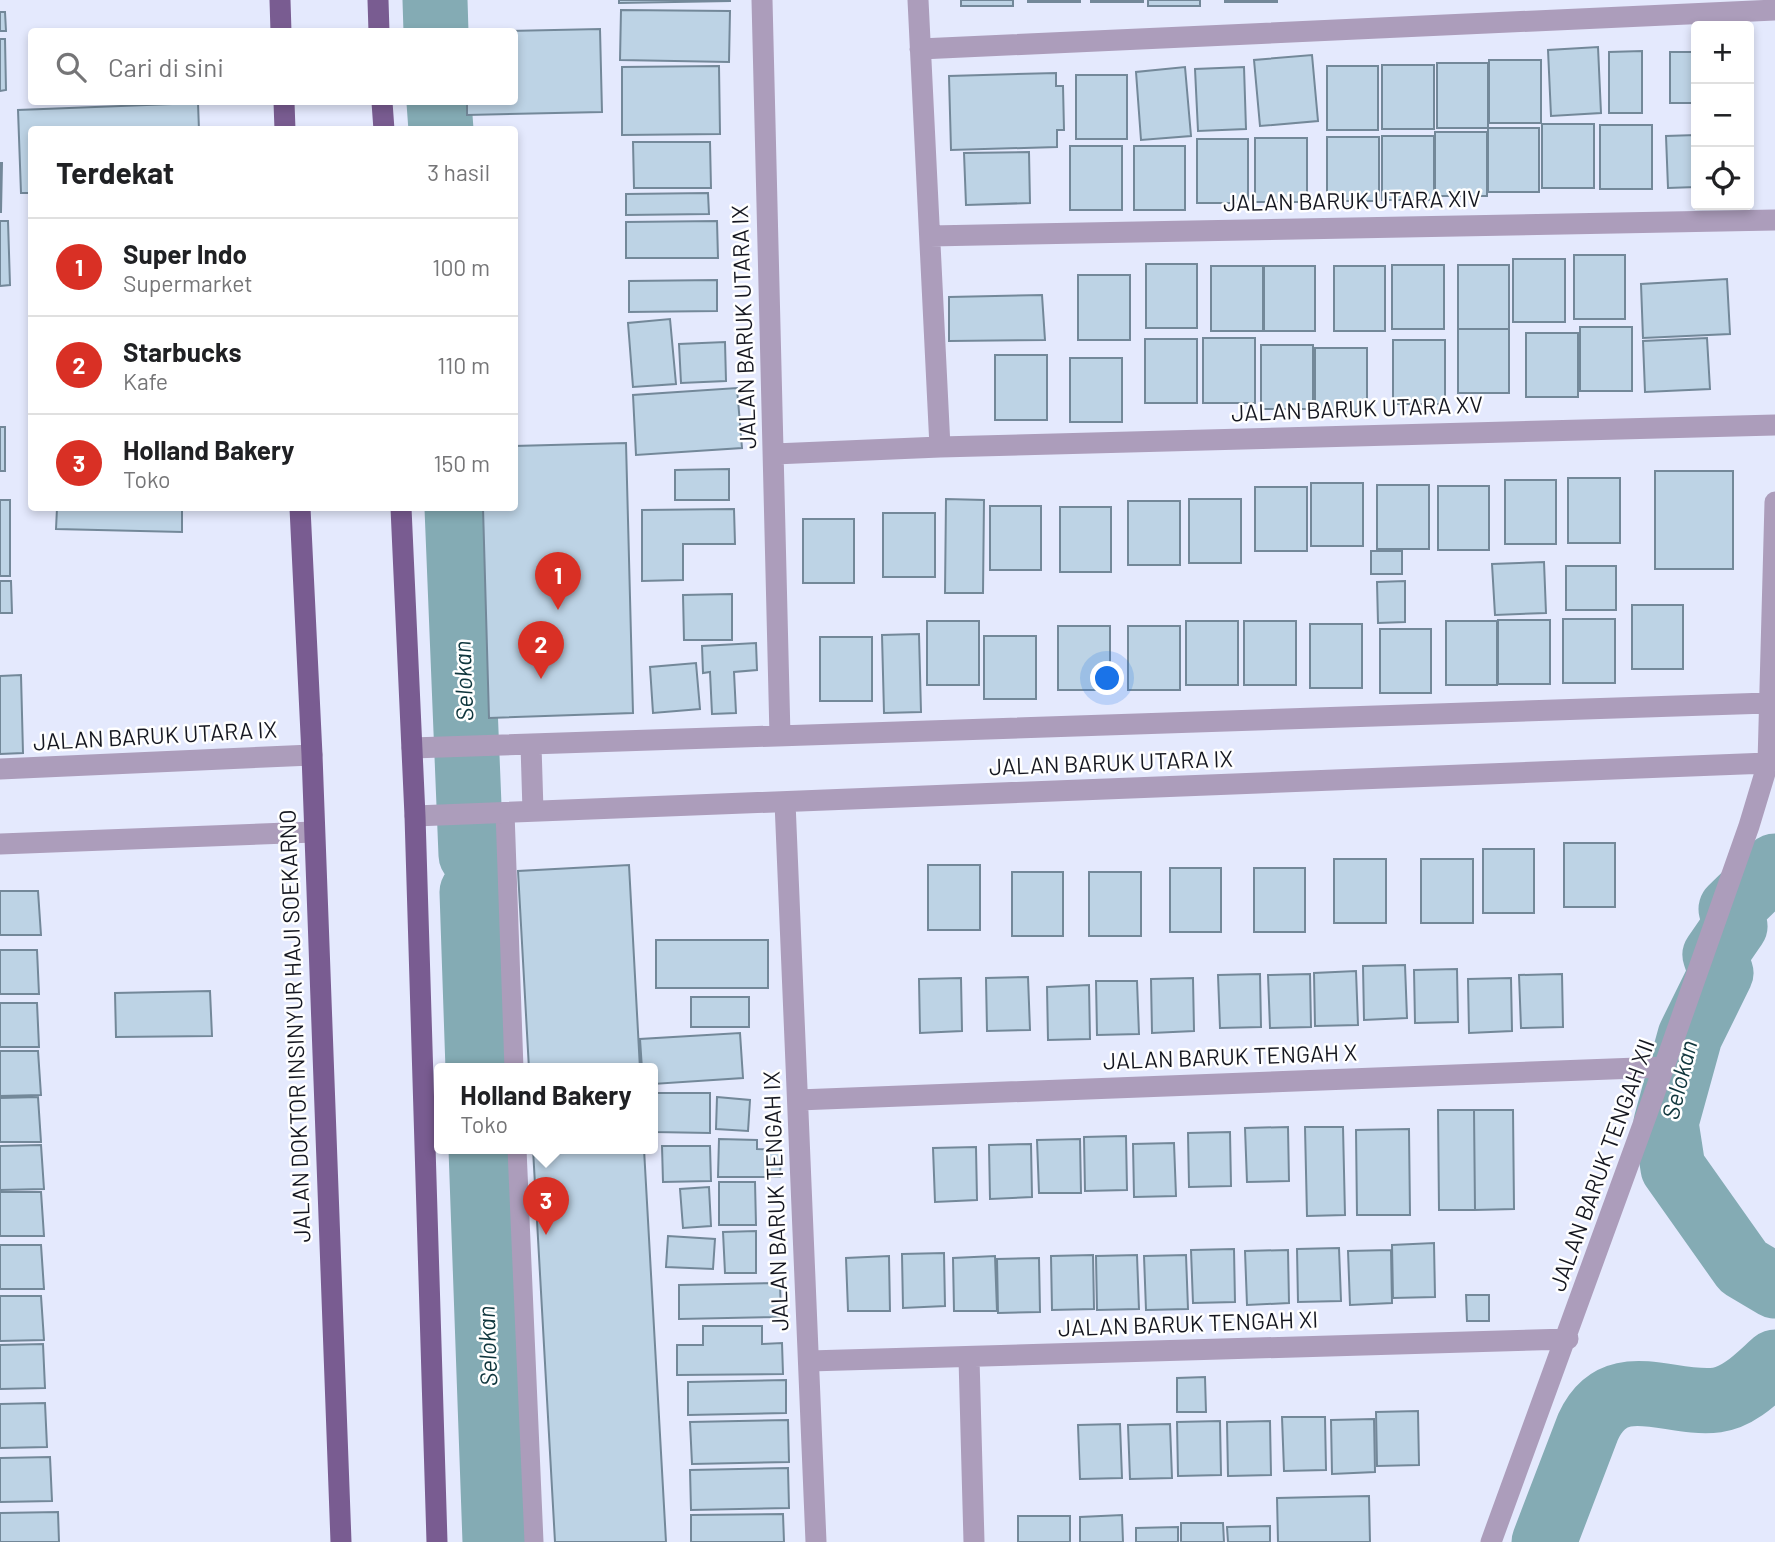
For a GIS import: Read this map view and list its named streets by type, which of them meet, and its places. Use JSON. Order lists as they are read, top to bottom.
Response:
{
  "streets": {
    "main road": ["JALAN DOKTOR INSINYUR HAJI SOEKARNO"],
    "street": [
      "JALAN BARUK UTARA XIV",
      "JALAN BARUK UTARA IX",
      "JALAN BARUK UTARA XV",
      "JALAN BARUK TENGAH X",
      "JALAN BARUK TENGAH XII",
      "JALAN BARUK TENGAH IX",
      "JALAN BARUK TENGAH XI"
    ]
  },
  "crossings": [
    ["JALAN BARUK UTARA IX", "JALAN BARUK UTARA XV"],
    ["JALAN BARUK UTARA IX", "JALAN DOKTOR INSINYUR HAJI SOEKARNO"],
    ["JALAN BARUK UTARA IX", "JALAN BARUK TENGAH XII"],
    ["JALAN BARUK UTARA IX", "JALAN BARUK TENGAH IX"],
    ["JALAN BARUK TENGAH X", "JALAN BARUK TENGAH XII"],
    ["JALAN BARUK TENGAH X", "JALAN BARUK TENGAH IX"],
    ["JALAN BARUK TENGAH XII", "JALAN BARUK TENGAH XI"],
    ["JALAN BARUK TENGAH IX", "JALAN BARUK TENGAH XI"]
  ],
  "water": ["Selokan"],
  "page": {
    "map_buttons": ["+", "−"],
    "search": "Cari di sini",
    "heading": ["Terdekat", "3 hasil"],
    "list": [
      {
        "mark": "1",
        "name": "Super Indo",
        "note": "Supermarket",
        "value": "100 m"
      },
      {
        "mark": "2",
        "name": "Starbucks",
        "note": "Kafe",
        "value": "110 m"
      },
      {
        "mark": "3",
        "name": "Holland Bakery",
        "note": "Toko",
        "value": "150 m"
      }
    ],
    "pins": ["1", "2", "3"],
    "popup": ["Holland Bakery", "Toko"]
  }
}
